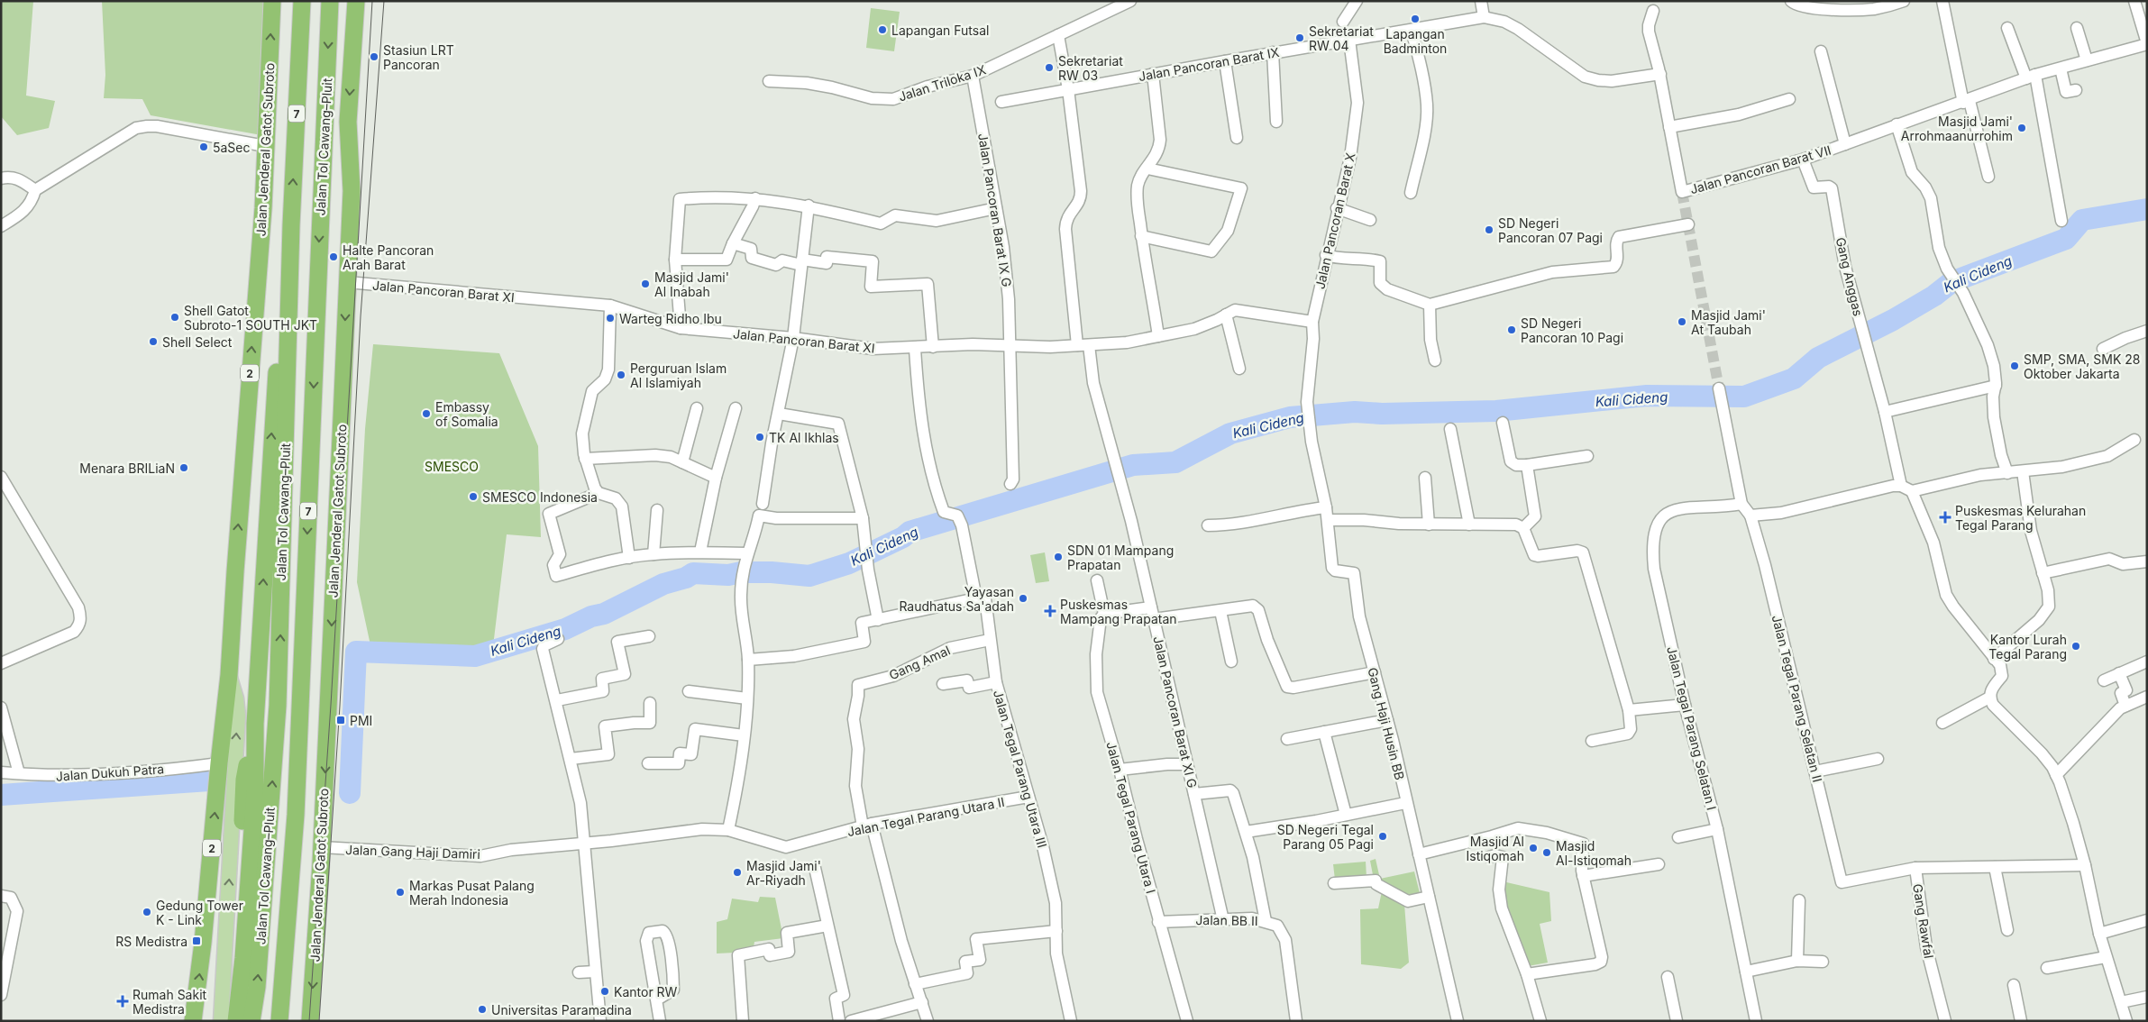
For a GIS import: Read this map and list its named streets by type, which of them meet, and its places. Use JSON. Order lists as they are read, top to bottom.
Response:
{
  "streets": {
    "highway": [
      "7",
      "Jalan Tol Cawang–Pluit",
      "Jalan Jenderal Gatot Subroto",
      "2"
    ],
    "street": [
      "Jalan Pancoran Barat IX",
      "Jalan Triloka IX",
      "Jalan Pancoran Barat VII",
      "Jalan Pancoran Barat IX G",
      "Jalan Pancoran Barat X",
      "Gang Anggas",
      "Jalan Pancoran Barat XI",
      "Gang Amal",
      "Jalan Tegal Parang Selatan II",
      "Jalan Pancoran Barat XI G",
      "Gang Haji Husin BB",
      "Jalan Tegal Parang Selatan I",
      "Jalan Tegal Parang Utara III",
      "Jalan Dukuh Patra",
      "Jalan Tegal Parang Utara II",
      "Jalan Tegal Parang Utara I",
      "Jalan Gang Haji Damiri",
      "Jalan BB II",
      "Gang Rawfal"
    ]
  },
  "crossings": [
    ["Jalan Pancoran Barat IX", "Jalan Pancoran Barat X"],
    ["Jalan Pancoran Barat IX", "Jalan Pancoran Barat XI G"],
    ["Jalan Triloka IX", "Jalan Pancoran Barat IX G"],
    ["Jalan Triloka IX", "Jalan Pancoran Barat XI G"],
    ["Jalan Jenderal Gatot Subroto", "Jalan Pancoran Barat XI"],
    ["Jalan Jenderal Gatot Subroto", "Jalan Dukuh Patra"],
    ["Jalan Jenderal Gatot Subroto", "Jalan Gang Haji Damiri"],
    ["Jalan Pancoran Barat VII", "Gang Anggas"],
    ["Jalan Pancoran Barat IX G", "Jalan Pancoran Barat XI"],
    ["Jalan Pancoran Barat X", "Jalan Pancoran Barat XI"],
    ["Jalan Pancoran Barat X", "Gang Haji Husin BB"],
    ["Jalan Pancoran Barat XI", "Jalan Pancoran Barat XI G"],
    ["Gang Amal", "Jalan Tegal Parang Utara III"],
    ["Gang Amal", "Jalan Tegal Parang Utara II"],
    ["Jalan Tegal Parang Selatan II", "Gang Rawfal"],
    ["Jalan Pancoran Barat XI G", "Jalan BB II"],
    ["Jalan Tegal Parang Utara III", "Jalan Tegal Parang Utara II"],
    ["Jalan Tegal Parang Utara II", "Jalan Gang Haji Damiri"],
    ["Jalan Tegal Parang Utara I", "Jalan BB II"]
  ],
  "water": ["Kali Cideng"],
  "parks": ["SMESCO"],
  "places": {
    "other": [
      "Lapangan Badminton",
      "Lapangan Futsal",
      "Sekretariat RW 04",
      "Stasiun LRT Pancoran",
      "Sekretariat RW 03",
      "Masjid Jami' Arrohmaanurrohim",
      "5aSec",
      "SD Negeri Pancoran 07 Pagi",
      "Halte Pancoran Arah Barat",
      "Masjid Jami' Al Inabah",
      "Shell Gatot Subroto-1 SOUTH JKT",
      "Warteg Ridho Ibu",
      "Masjid Jami' At Taubah",
      "SD Negeri Pancoran 10 Pagi",
      "Shell Select",
      "SMP, SMA, SMK 28 Oktober Jakarta",
      "Perguruan Islam Al Islamiyah",
      "Embassy of Somalia",
      "TK Al Ikhlas",
      "Menara BRILiaN",
      "SMESCO Indonesia",
      "SDN 01 Mampang Prapatan",
      "Yayasan Raudhatus Sa'adah",
      "Kantor Lurah Tegal Parang",
      "SD Negeri Tegal Parang 05 Pagi",
      "Masjid Al Istiqomah",
      "Masjid Al-Istiqomah",
      "Masjid Jami' Ar-Riyadh",
      "Markas Pusat Palang Merah Indonesia",
      "Gedung Tower K - Link",
      "Kantor RW",
      "Universitas Paramadina"
    ],
    "health": ["Puskesmas Kelurahan Tegal Parang", "Puskesmas Mampang Prapatan", "Rumah Sakit Medistra"],
    "transit": ["PMI", "RS Medistra"]
  }
}
